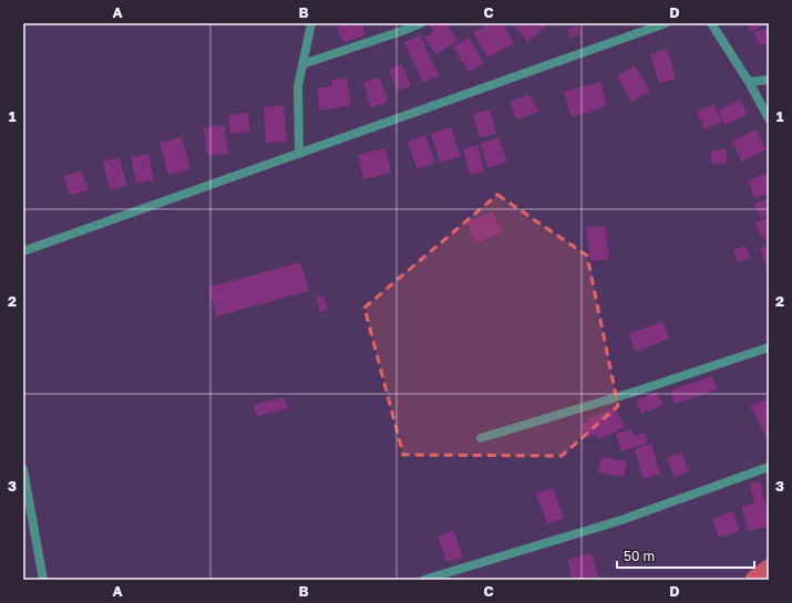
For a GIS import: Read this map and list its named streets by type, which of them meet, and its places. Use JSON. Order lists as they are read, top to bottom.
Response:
{
  "scale_bar": "50 m",
  "grid": {
    "columns": [
      "A",
      "B",
      "C",
      "D"
    ],
    "rows": ["1", "2", "3"]
  }
}
